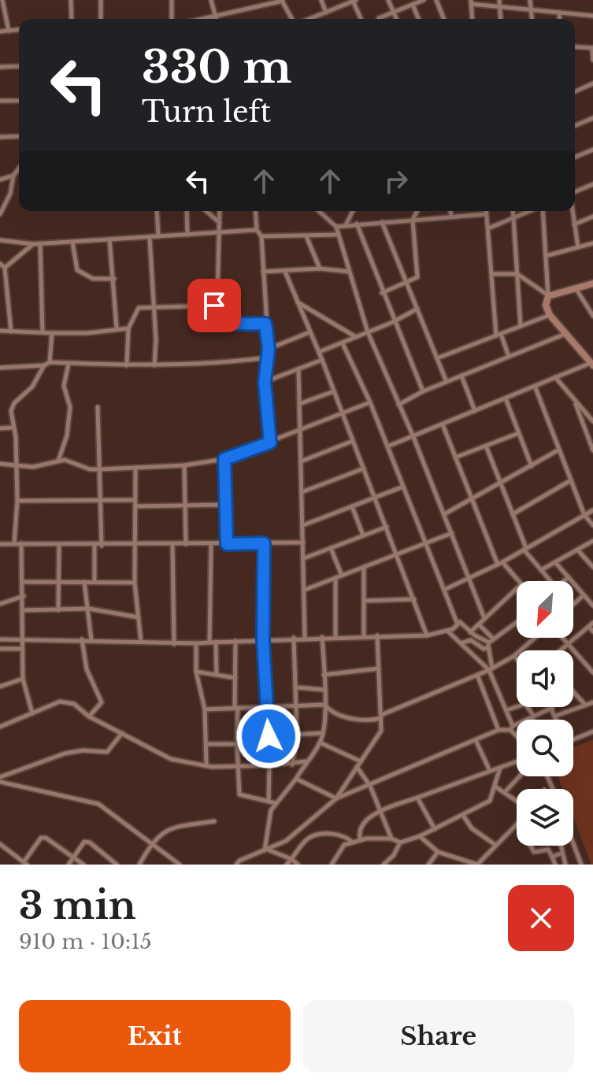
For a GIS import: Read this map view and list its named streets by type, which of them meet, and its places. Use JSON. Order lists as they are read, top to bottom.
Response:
{
  "north": "bottom left",
  "page": {
    "turn": ["330 m", "Turn left"],
    "heading": ["3 min", "910 m · 10:15"],
    "buttons": ["Exit", "Share"]
  }
}
